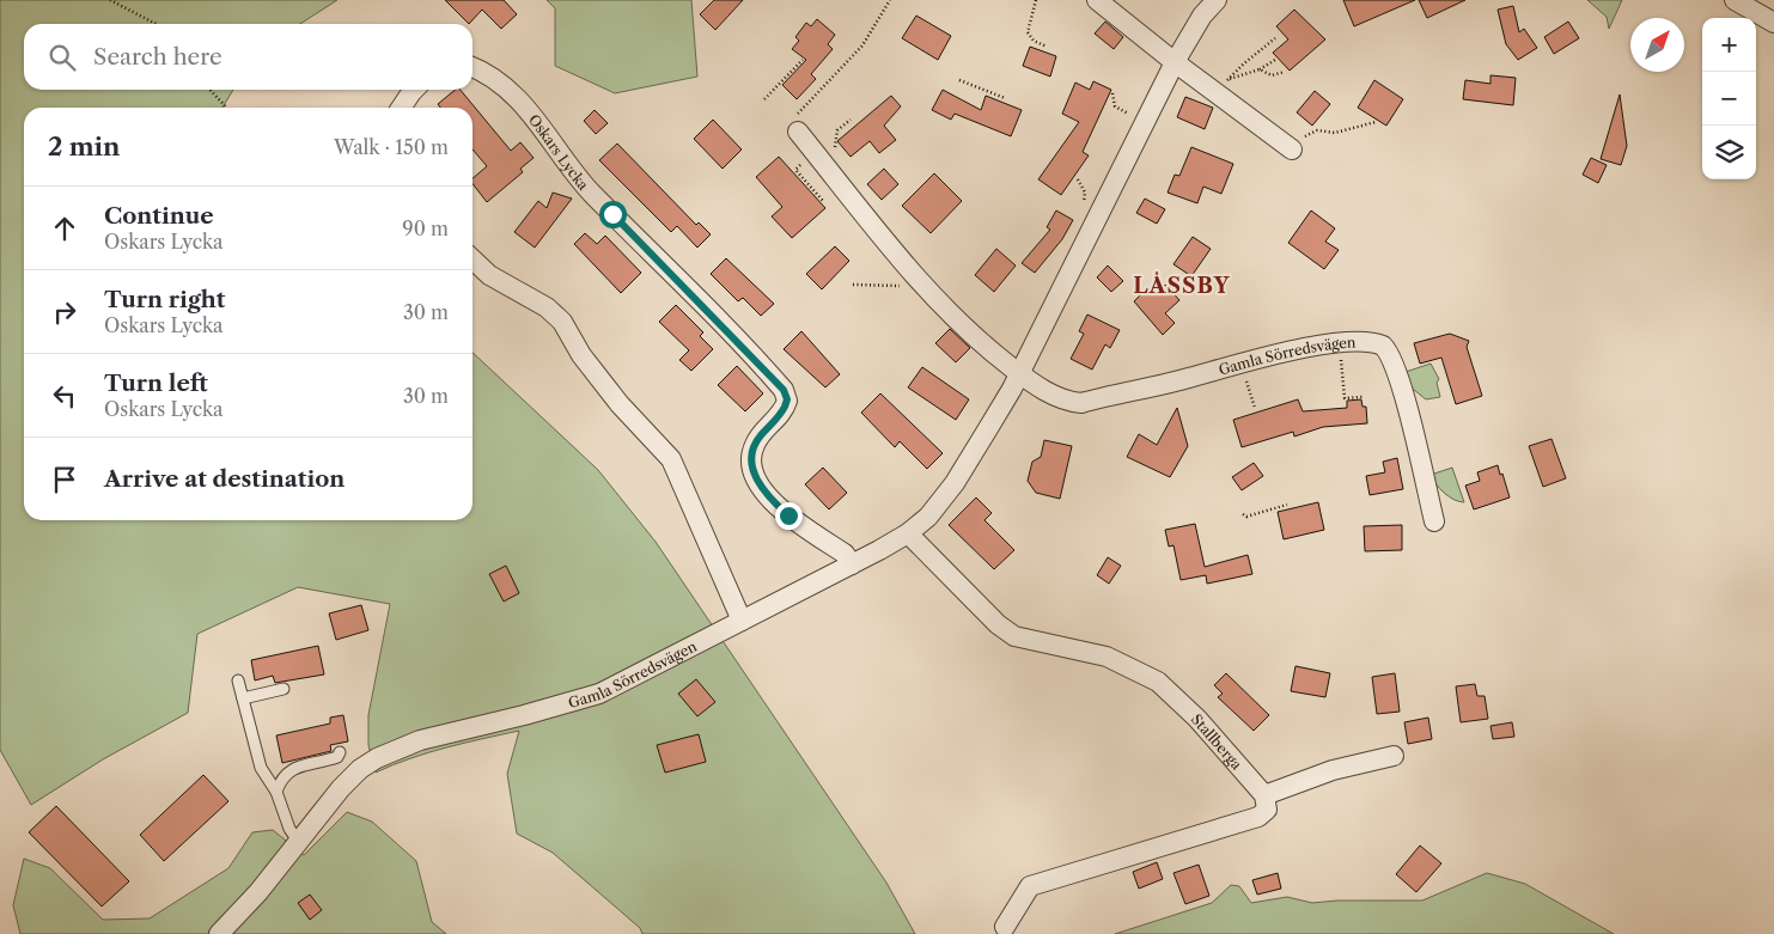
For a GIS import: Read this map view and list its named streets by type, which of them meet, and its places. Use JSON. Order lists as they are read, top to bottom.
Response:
{
  "streets": {
    "street": ["Oskars Lycka", "Gamla Sörredsvägen", "Stallberga"]
  },
  "crossings": [
    ["Oskars Lycka", "Gamla Sörredsvägen"],
    ["Gamla Sörredsvägen", "Stallberga"]
  ],
  "districts": ["LÅSSBY"],
  "north": "top right",
  "page": {
    "map_buttons": ["+", "−"],
    "search": "Search here",
    "heading": ["2 min", "Walk · 150 m"],
    "list": [
      ["Continue", "Oskars Lycka", "90 m"],
      ["Turn right", "Oskars Lycka", "30 m"],
      ["Turn left", "Oskars Lycka", "30 m"],
      "Arrive at destination"
    ]
  }
}
